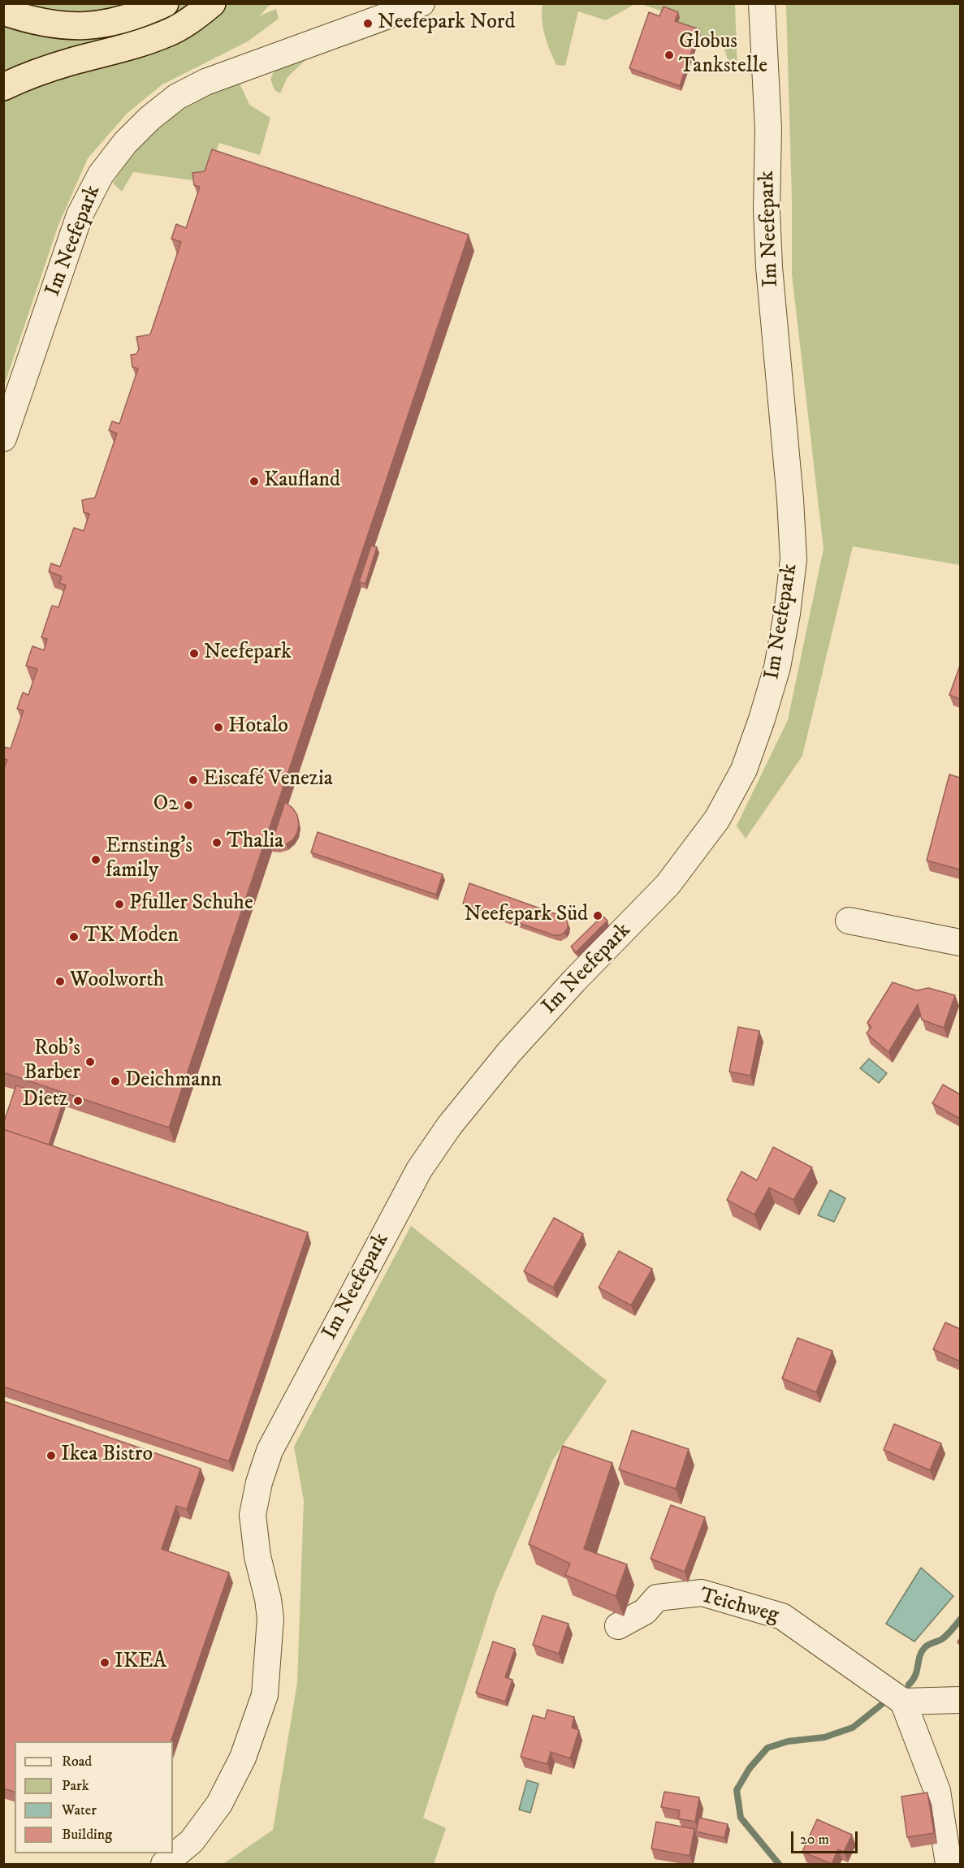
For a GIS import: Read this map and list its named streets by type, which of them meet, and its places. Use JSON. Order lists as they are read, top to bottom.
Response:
{
  "streets": {
    "street": ["Im Neefepark", "Teichweg"]
  },
  "places": [
    "Neefepark Nord",
    "Globus Tankstelle",
    "Kaufland",
    "Neefepark",
    "Hotalo",
    "Eiscafé Venezia",
    "O2",
    "Thalia",
    "Ernsting's family",
    "Pfuller Schuhe",
    "Neefepark Süd",
    "TK Moden",
    "Woolworth",
    "Rob's Barber",
    "Deichmann",
    "Dietz",
    "Ikea Bistro",
    "IKEA"
  ],
  "legend": [
    "Road",
    "Park",
    "Water",
    "Building"
  ],
  "scale_bar": "20 m"
}
